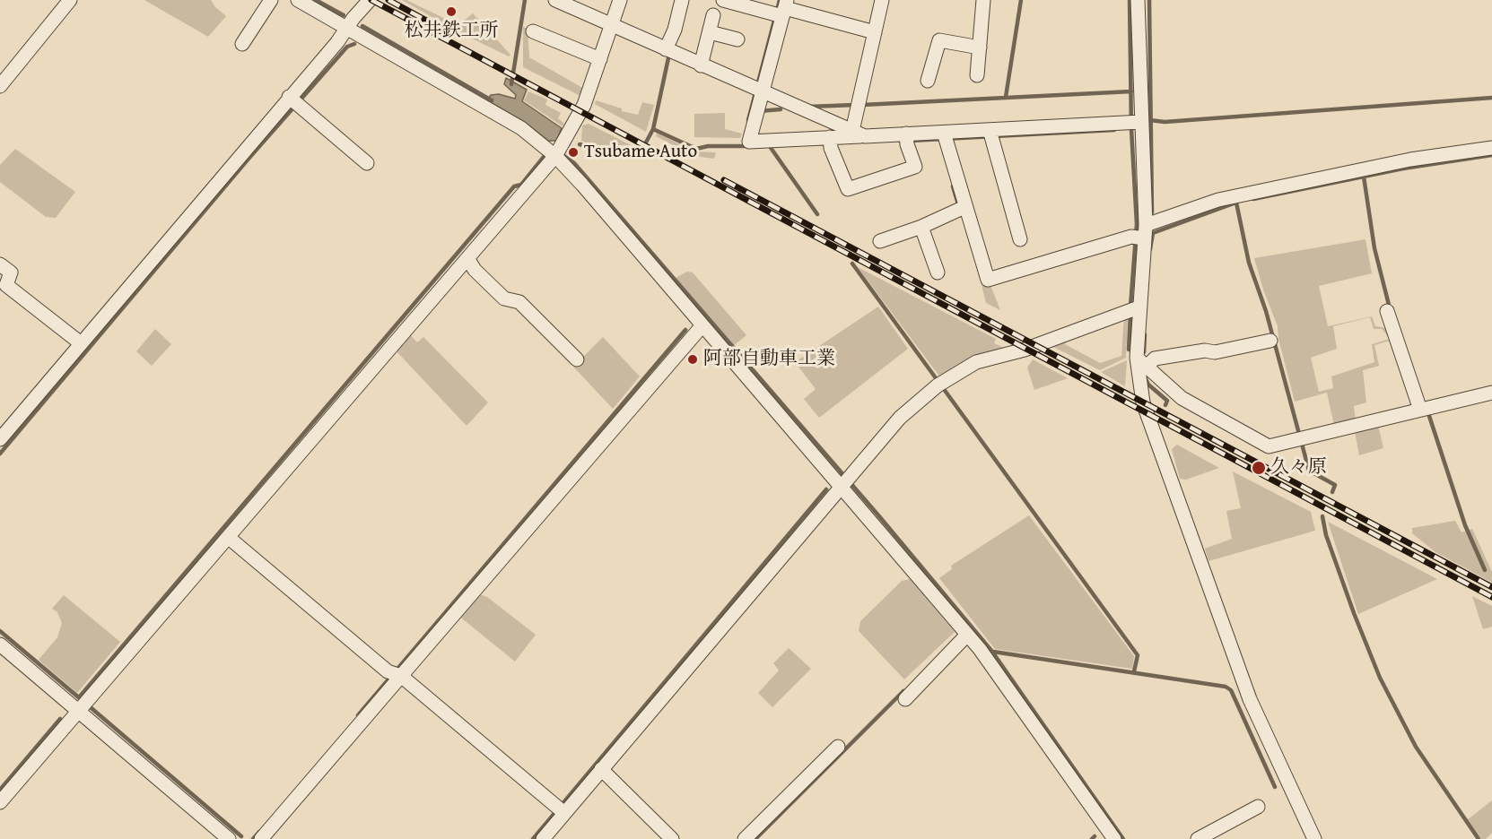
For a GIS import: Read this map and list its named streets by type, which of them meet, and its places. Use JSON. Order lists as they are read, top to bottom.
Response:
{
  "places": [
    "松井鉄工所",
    "Tsubame Auto",
    "阿部自動車工業",
    "久々原"
  ]
}
